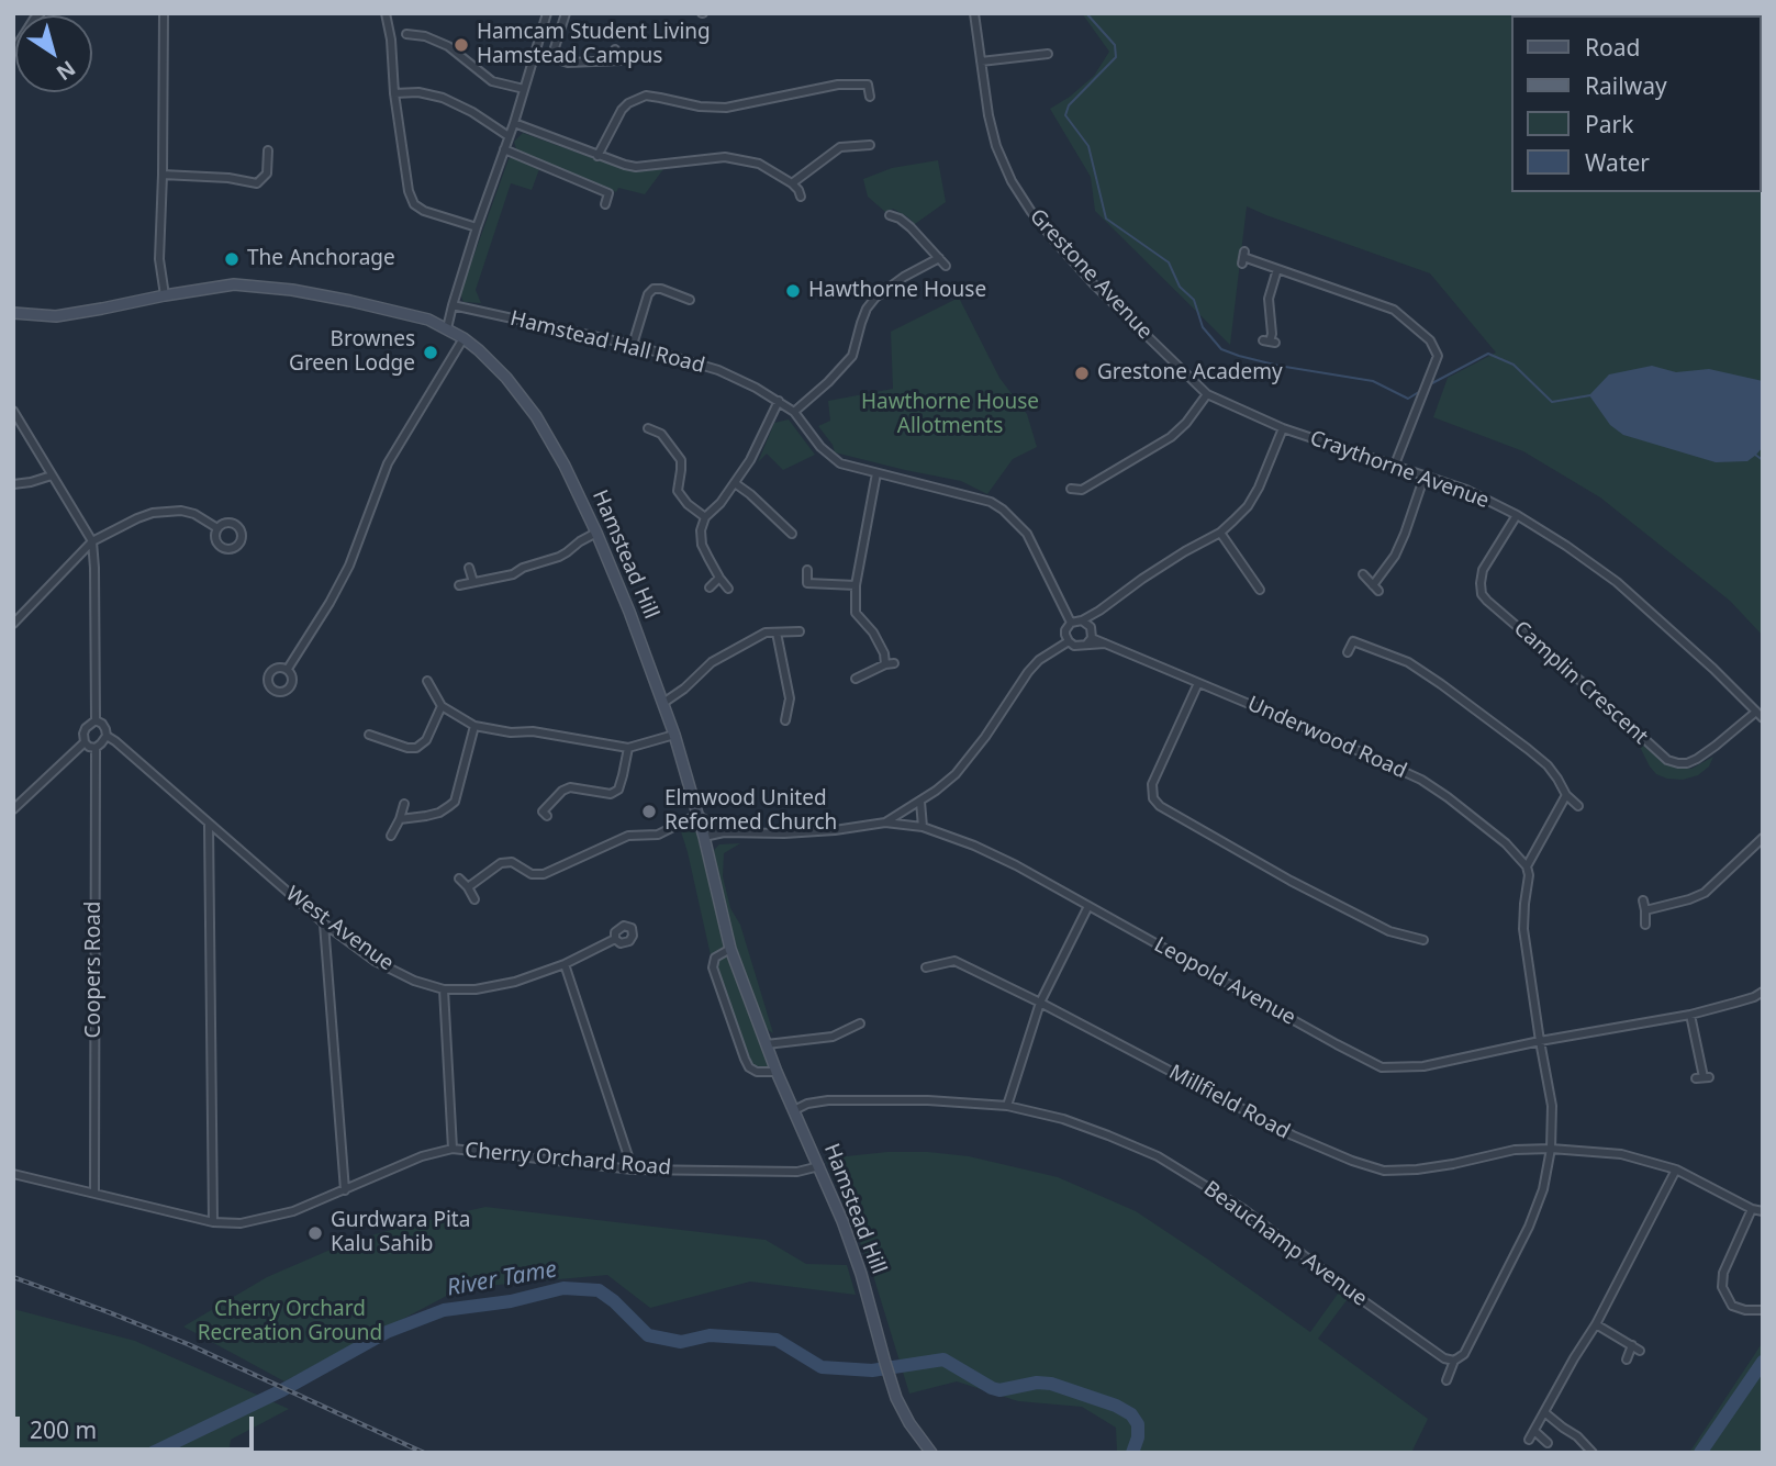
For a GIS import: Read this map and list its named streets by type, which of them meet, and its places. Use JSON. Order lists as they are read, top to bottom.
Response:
{
  "streets": {
    "main road": ["Hamstead Hill"],
    "street": [
      "Grestone Avenue",
      "Hamstead Hall Road",
      "Craythorne Avenue",
      "Camplin Crescent",
      "Underwood Road",
      "West Avenue",
      "Coopers Road",
      "Leopold Avenue",
      "Millfield Road",
      "Cherry Orchard Road",
      "Beauchamp Avenue"
    ]
  },
  "crossings": [
    ["Grestone Avenue", "Craythorne Avenue"],
    ["Hamstead Hall Road", "Underwood Road"],
    ["Craythorne Avenue", "Camplin Crescent"],
    ["Hamstead Hill", "Cherry Orchard Road"],
    ["Hamstead Hill", "Beauchamp Avenue"],
    ["West Avenue", "Coopers Road"],
    ["Coopers Road", "Cherry Orchard Road"]
  ],
  "water": ["River Tame"],
  "parks": ["Hawthorne House Allotments", "Cherry Orchard Recreation Ground"],
  "places": [
    "Hamcam Student Living Hamstead Campus",
    "The Anchorage",
    "Hawthorne House",
    "Brownes Green Lodge",
    "Grestone Academy",
    "Elmwood United Reformed Church",
    "Gurdwara Pita Kalu Sahib"
  ],
  "legend": [
    "Road",
    "Railway",
    "Park",
    "Water"
  ],
  "scale_bar": "200 m",
  "north": "bottom right"
}
